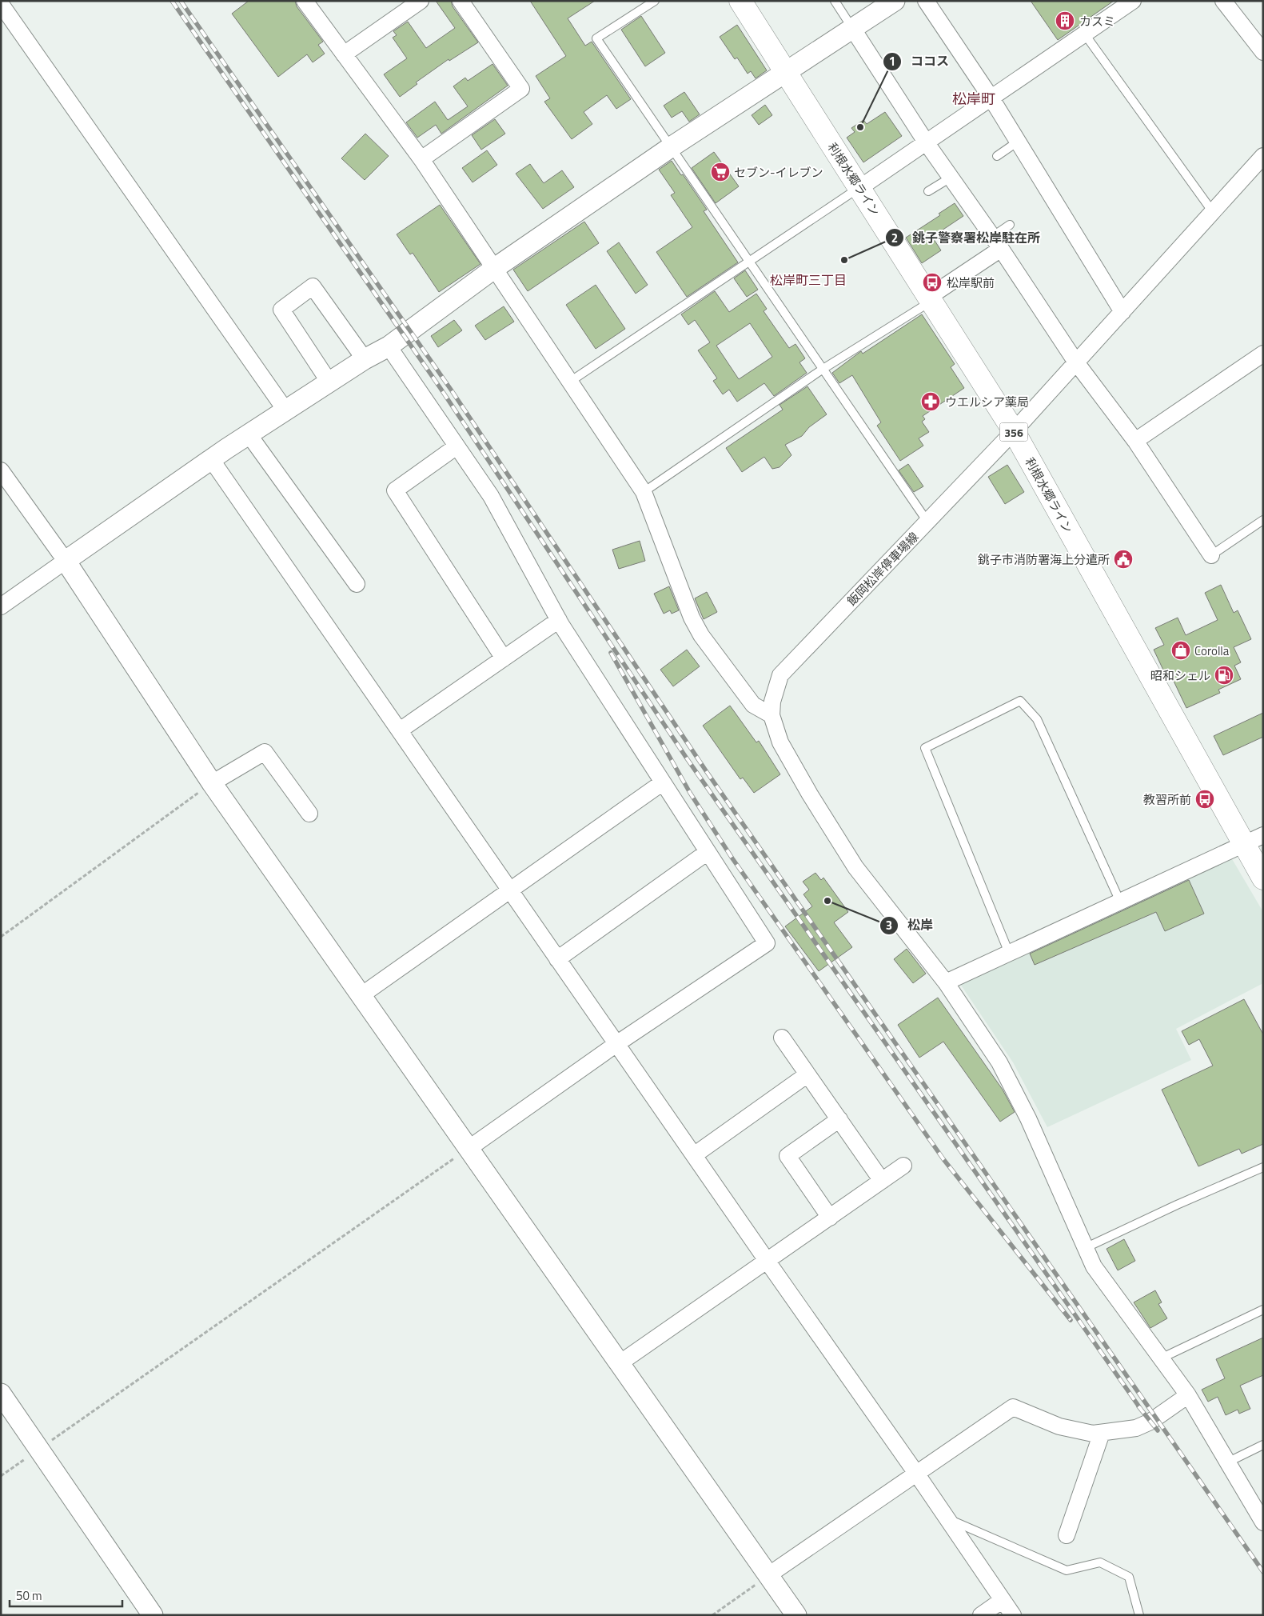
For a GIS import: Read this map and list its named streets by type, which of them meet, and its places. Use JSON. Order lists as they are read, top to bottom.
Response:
{
  "streets": {
    "highway": ["利根水郷ライン", "356"],
    "street": ["飯岡松岸停車場線"]
  },
  "crossings": [
    ["利根水郷ライン", "飯岡松岸停車場線"]
  ],
  "districts": ["松岸町", "松岸町三丁目"],
  "places": {
    "building": ["カスミ"],
    "other": ["ココス", "銚子警察署松岸駐在所", "松岸"],
    "supermarket": ["セブン-イレブン"],
    "bus stop": ["松岸駅前", "教習所前"],
    "pharmacy": ["ウエルシア薬局"],
    "public building": ["銚子市消防署海上分遣所"],
    "shop": ["Corolla"],
    "fuel station": ["昭和シェル"]
  },
  "scale_bar": "50 m"
}
